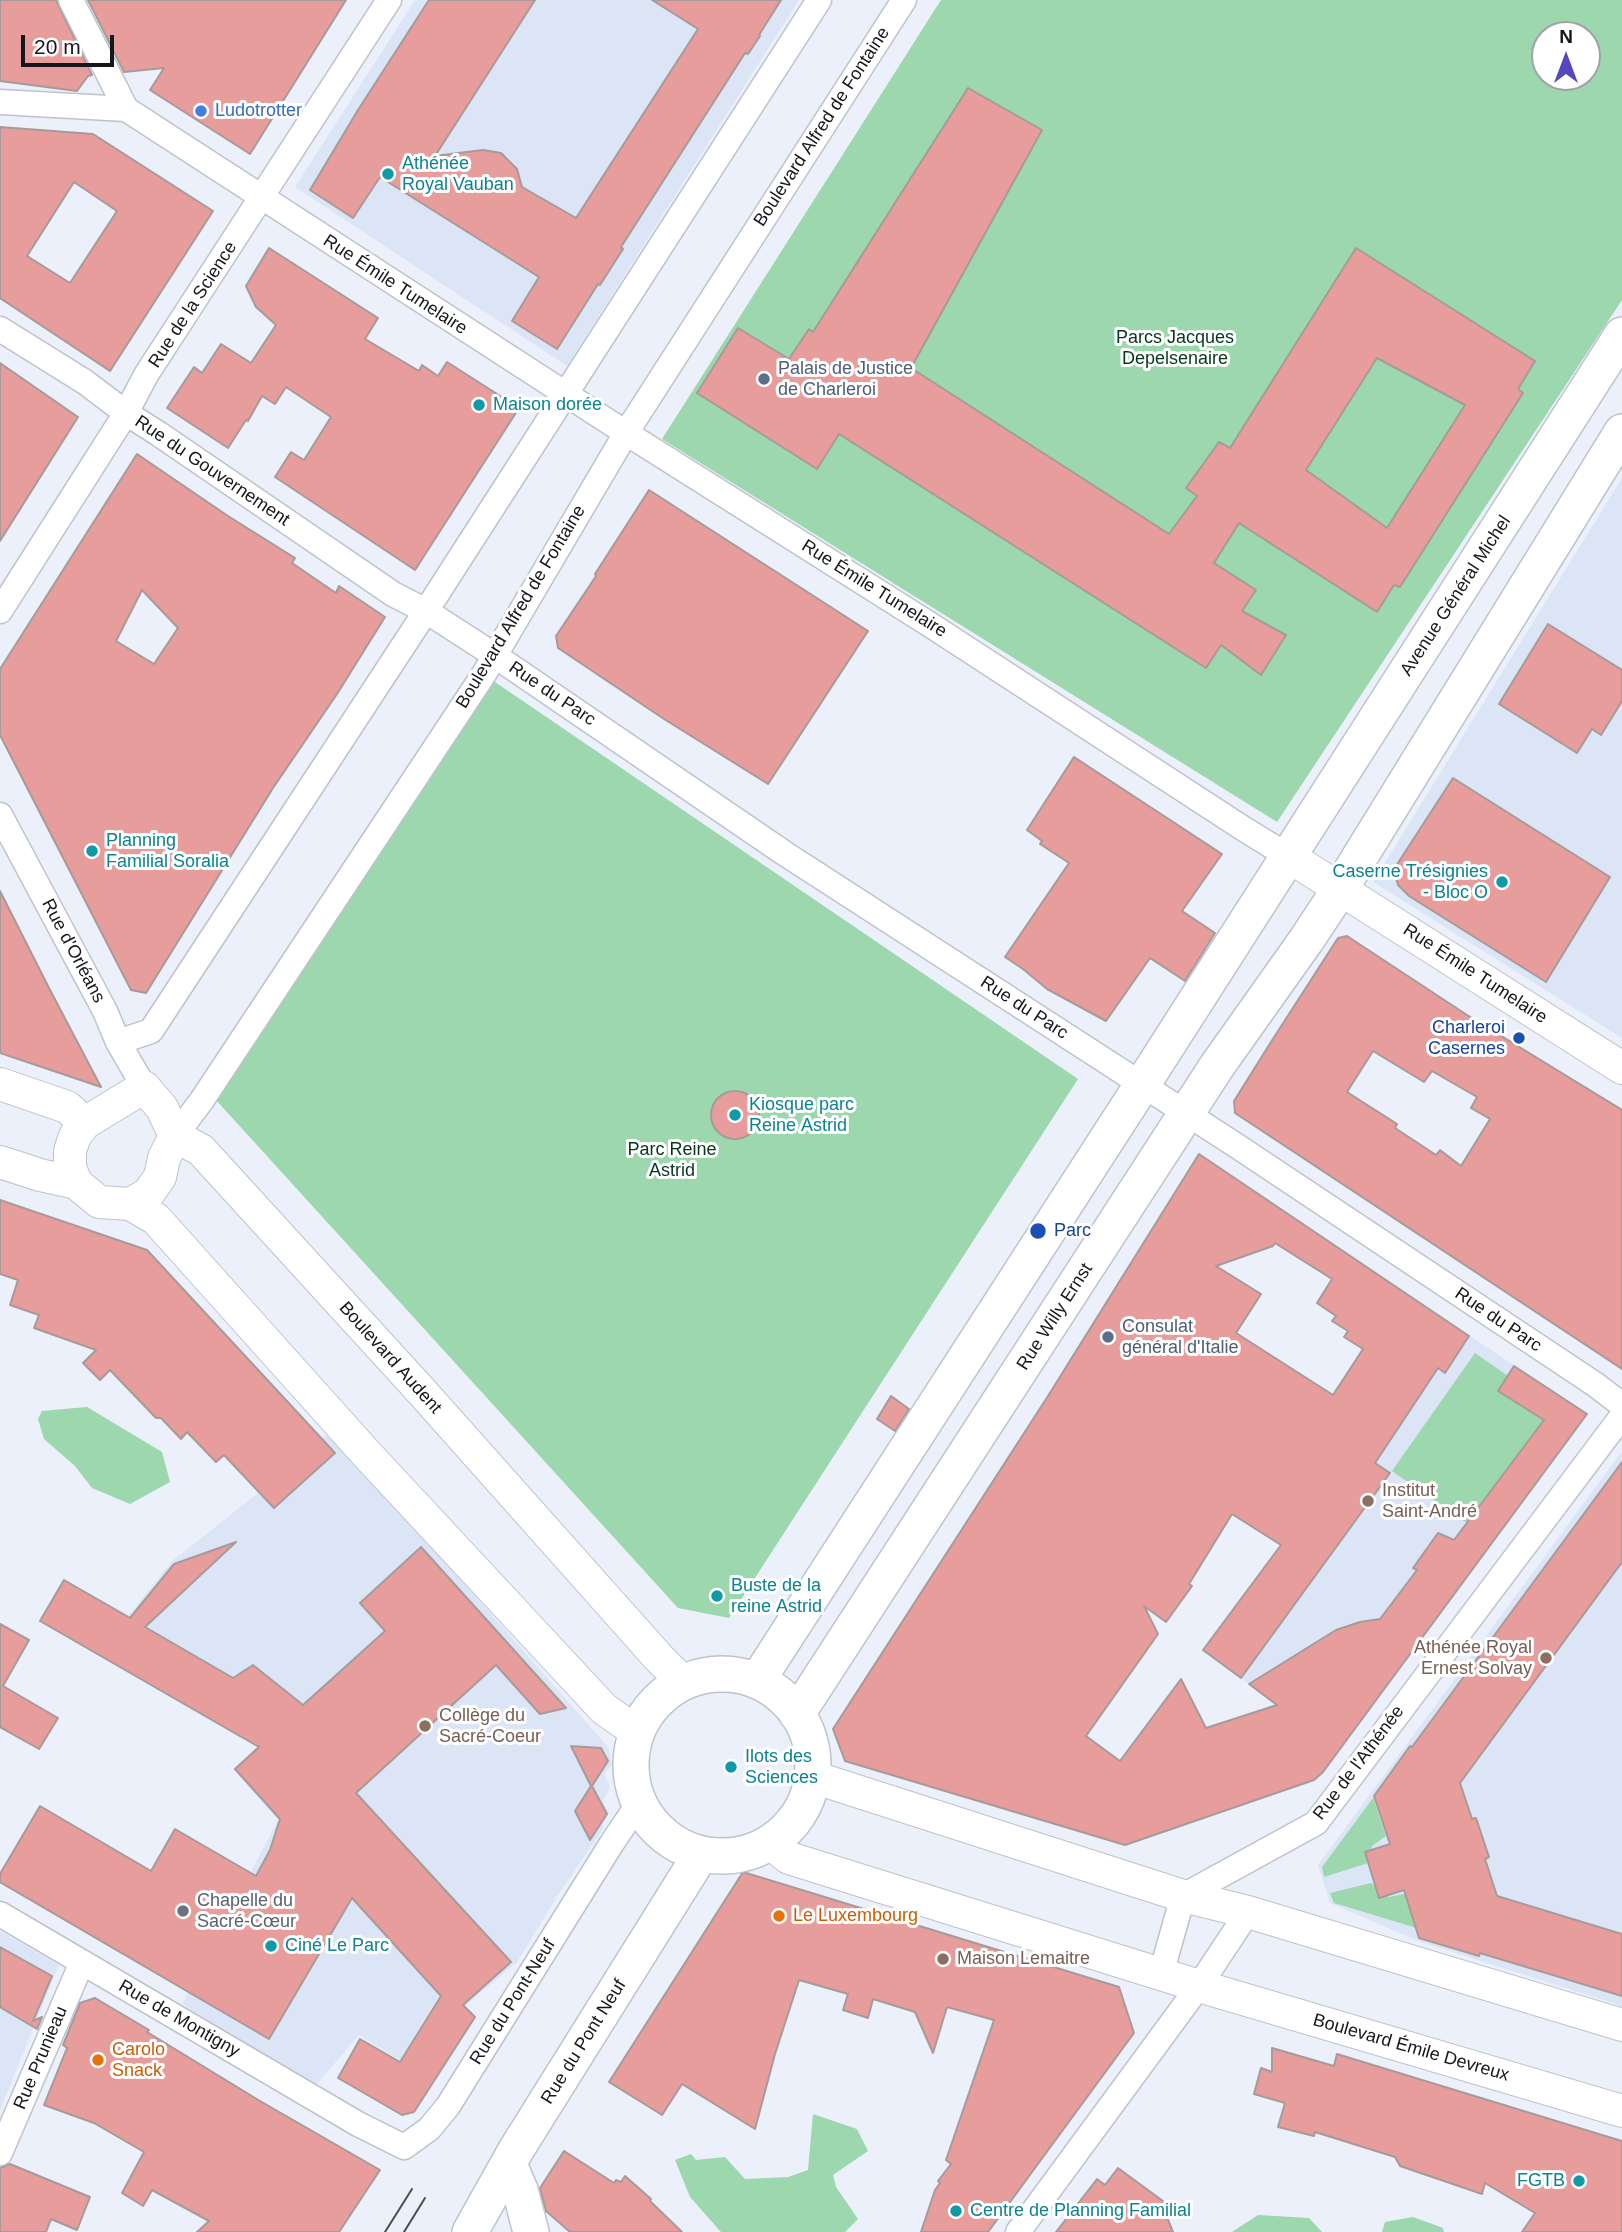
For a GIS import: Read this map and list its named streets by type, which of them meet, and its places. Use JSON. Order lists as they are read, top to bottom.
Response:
{
  "streets": {
    "main road": ["Avenue Général Michel", "Rue Willy Ernst", "Rue du Pont Neuf"],
    "street": [
      "Boulevard Alfred de Fontaine",
      "Rue Émile Tumelaire",
      "Rue de la Science",
      "Rue du Gouvernement",
      "Rue du Parc",
      "Rue d'Orléans",
      "Boulevard Audent",
      "Rue de l'Athénée",
      "Rue du Pont-Neuf",
      "Rue de Montigny",
      "Boulevard Émile Devreux",
      "Rue Prunieau"
    ]
  },
  "crossings": [
    ["Boulevard Alfred de Fontaine", "Rue Émile Tumelaire"],
    ["Boulevard Alfred de Fontaine", "Rue du Parc"],
    ["Boulevard Alfred de Fontaine", "Rue d'Orléans"],
    ["Boulevard Alfred de Fontaine", "Boulevard Audent"],
    ["Rue Émile Tumelaire", "Rue de la Science"],
    ["Rue Émile Tumelaire", "Avenue Général Michel"],
    ["Rue Émile Tumelaire", "Rue Willy Ernst"],
    ["Rue de la Science", "Rue du Gouvernement"],
    ["Rue du Gouvernement", "Rue du Parc"],
    ["Rue du Parc", "Rue Willy Ernst"],
    ["Rue d'Orléans", "Boulevard Audent"],
    ["Rue Willy Ernst", "Boulevard Audent"],
    ["Rue Willy Ernst", "Rue du Pont-Neuf"],
    ["Rue Willy Ernst", "Rue du Pont Neuf"],
    ["Rue Willy Ernst", "Boulevard Émile Devreux"],
    ["Boulevard Audent", "Rue du Pont-Neuf"],
    ["Boulevard Audent", "Rue du Pont Neuf"],
    ["Boulevard Audent", "Boulevard Émile Devreux"],
    ["Rue du Pont-Neuf", "Rue de Montigny"],
    ["Rue du Pont-Neuf", "Rue du Pont Neuf"],
    ["Rue du Pont-Neuf", "Boulevard Émile Devreux"],
    ["Rue de Montigny", "Rue Prunieau"],
    ["Rue du Pont Neuf", "Boulevard Émile Devreux"]
  ],
  "parks": ["Parcs Jacques Depelsenaire", "Parc Reine Astrid"],
  "places": [
    "Ludotrotter",
    "Athénée Royal Vauban",
    "Palais de Justice de Charleroi",
    "Maison dorée",
    "Planning Familial Soralia",
    "Caserne Trésignies - Bloc O",
    "Charleroi Casernes",
    "Kiosque parc Reine Astrid",
    "Parc",
    "Consulat général d'Italie",
    "Institut Saint-André",
    "Buste de la reine Astrid",
    "Athénée Royal Ernest Solvay",
    "Collège du Sacré-Coeur",
    "Ilots des Sciences",
    "Chapelle du Sacré-Cœur",
    "Le Luxembourg",
    "Ciné Le Parc",
    "Maison Lemaitre",
    "Carolo Snack",
    "FGTB",
    "Centre de Planning Familial"
  ],
  "scale_bar": "20 m",
  "north": "top"
}
